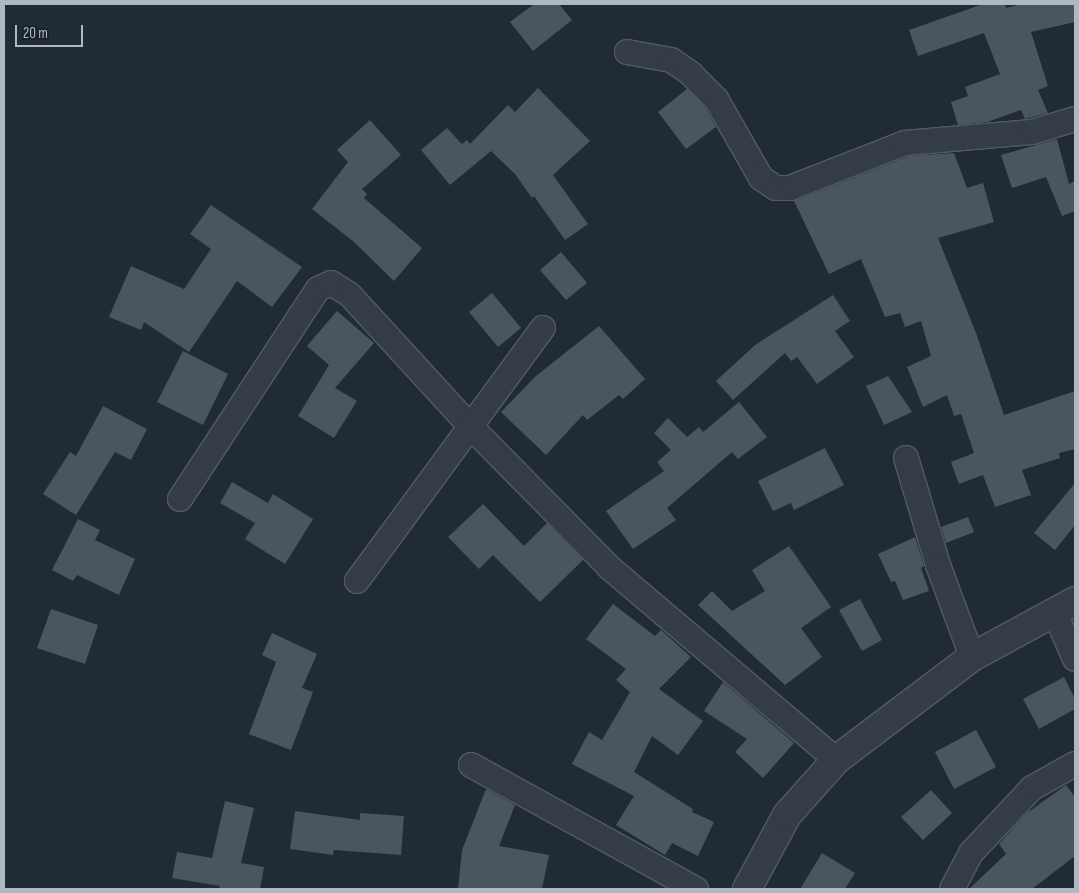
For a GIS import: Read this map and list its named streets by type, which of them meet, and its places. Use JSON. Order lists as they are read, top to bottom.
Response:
{
  "scale_bar": "20 m"
}
